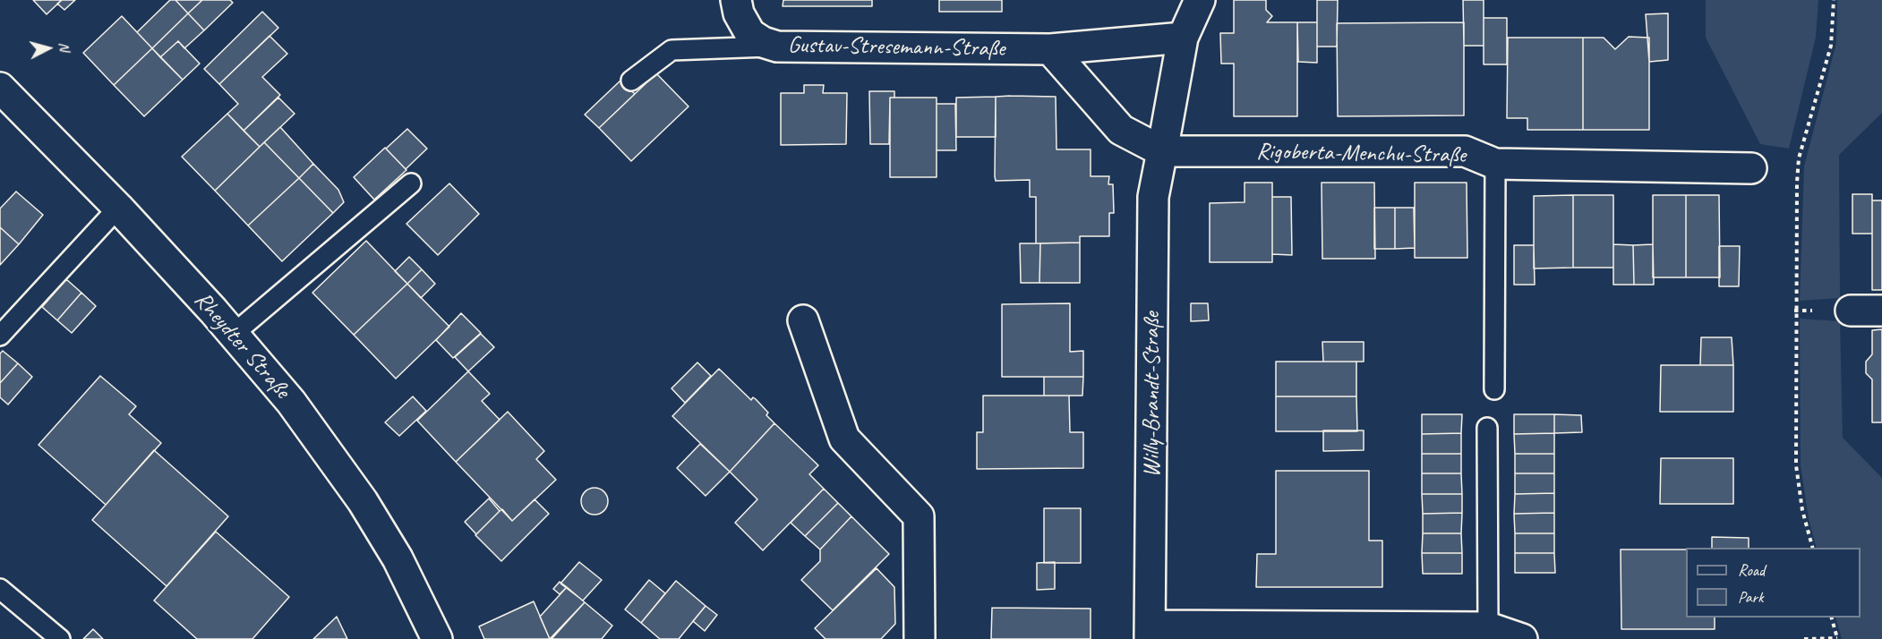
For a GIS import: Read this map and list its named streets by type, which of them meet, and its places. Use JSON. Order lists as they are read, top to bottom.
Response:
{
  "streets": {
    "street": [
      "Gustav-Stresemann-Straße",
      "Rigoberta-Menchu-Straße",
      "Rheydter Straße",
      "Willy-Brandt-Straße"
    ]
  },
  "crossings": [
    ["Rigoberta-Menchu-Straße", "Willy-Brandt-Straße"]
  ],
  "legend": ["Road", "Park"],
  "north": "right"
}
